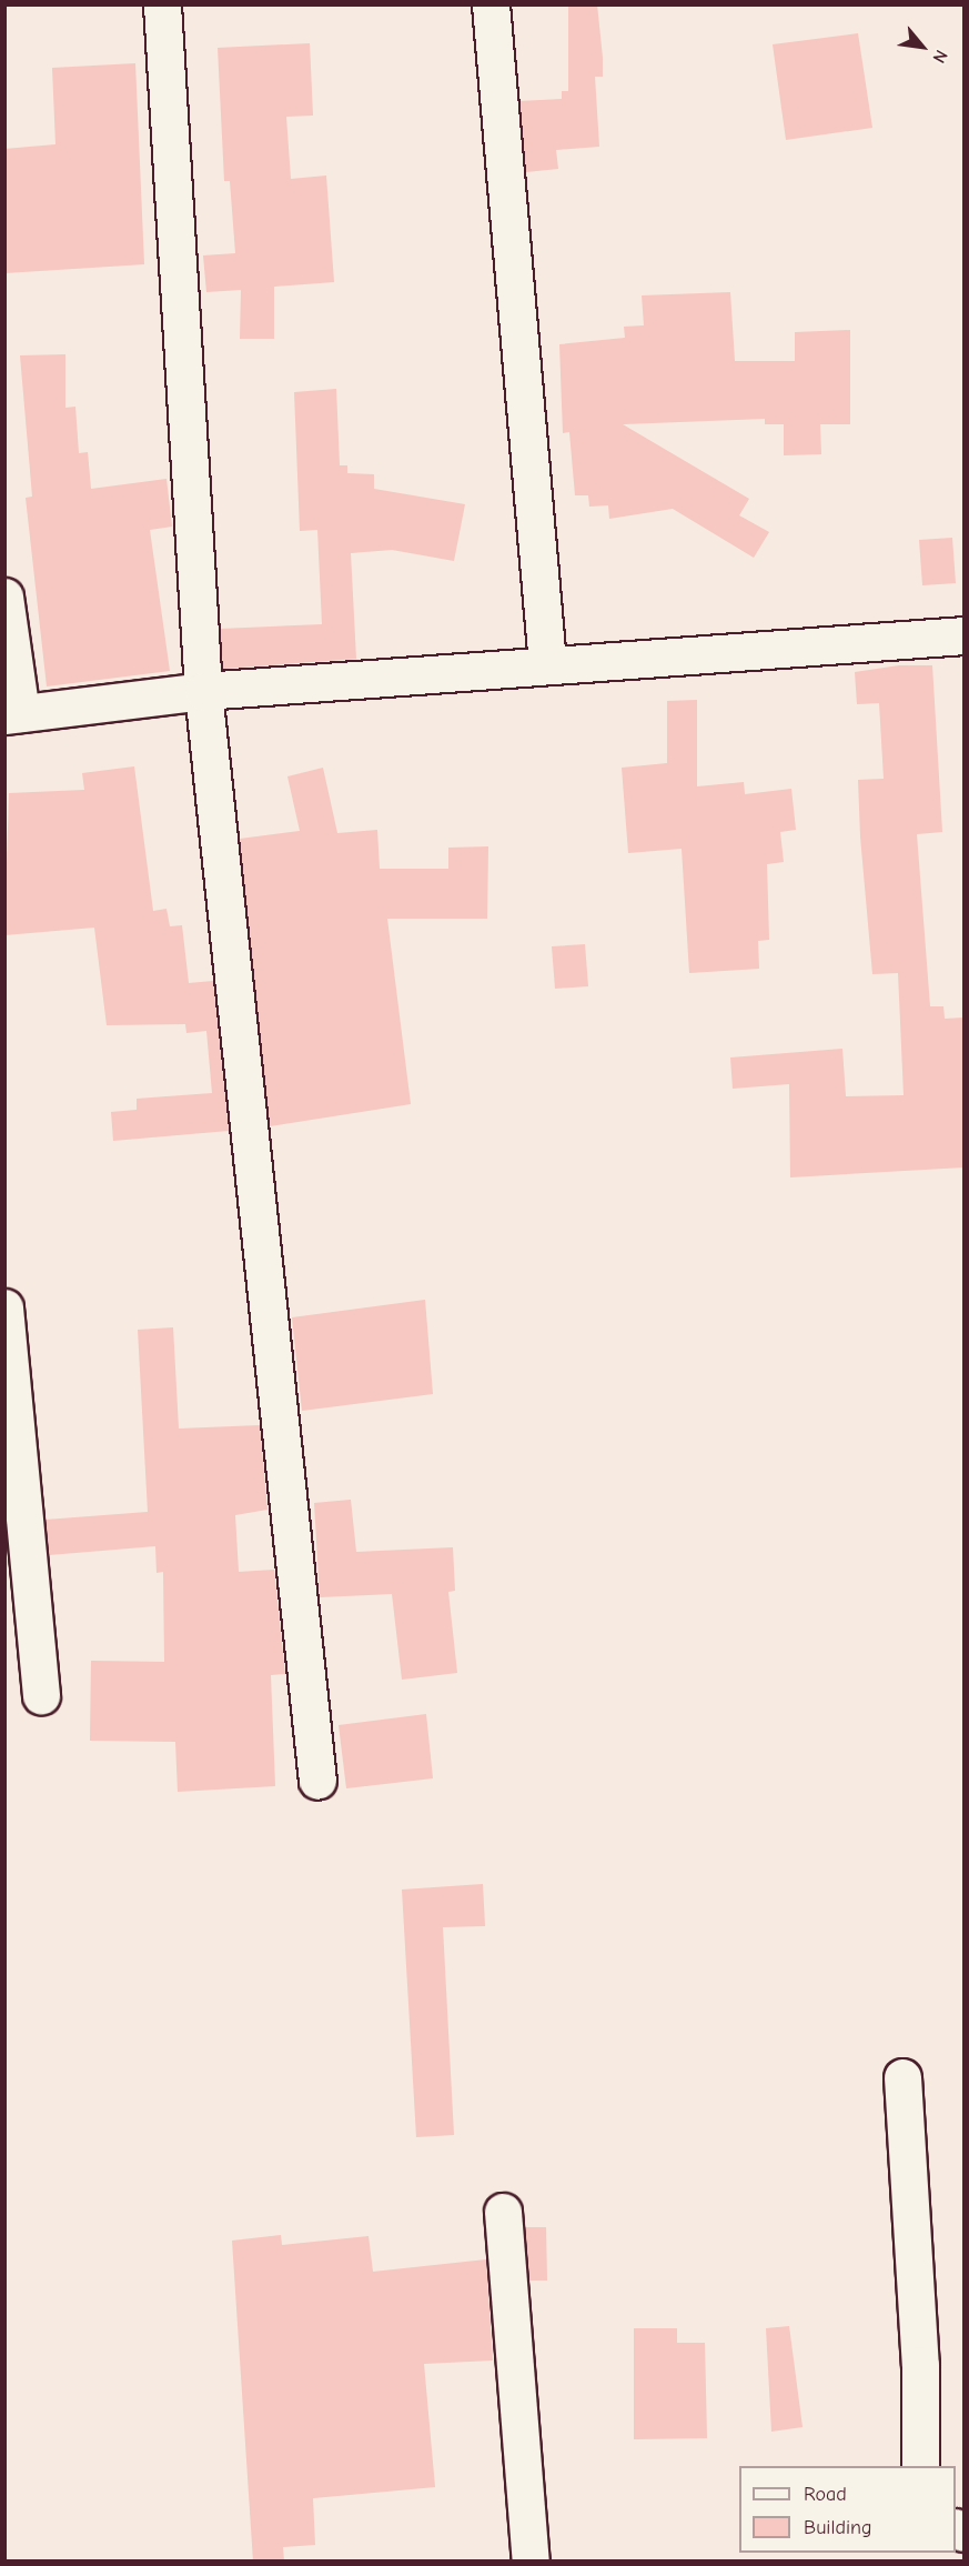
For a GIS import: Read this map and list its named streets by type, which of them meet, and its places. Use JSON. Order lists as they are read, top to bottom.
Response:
{
  "legend": ["Road", "Building"],
  "north": "bottom right"
}
